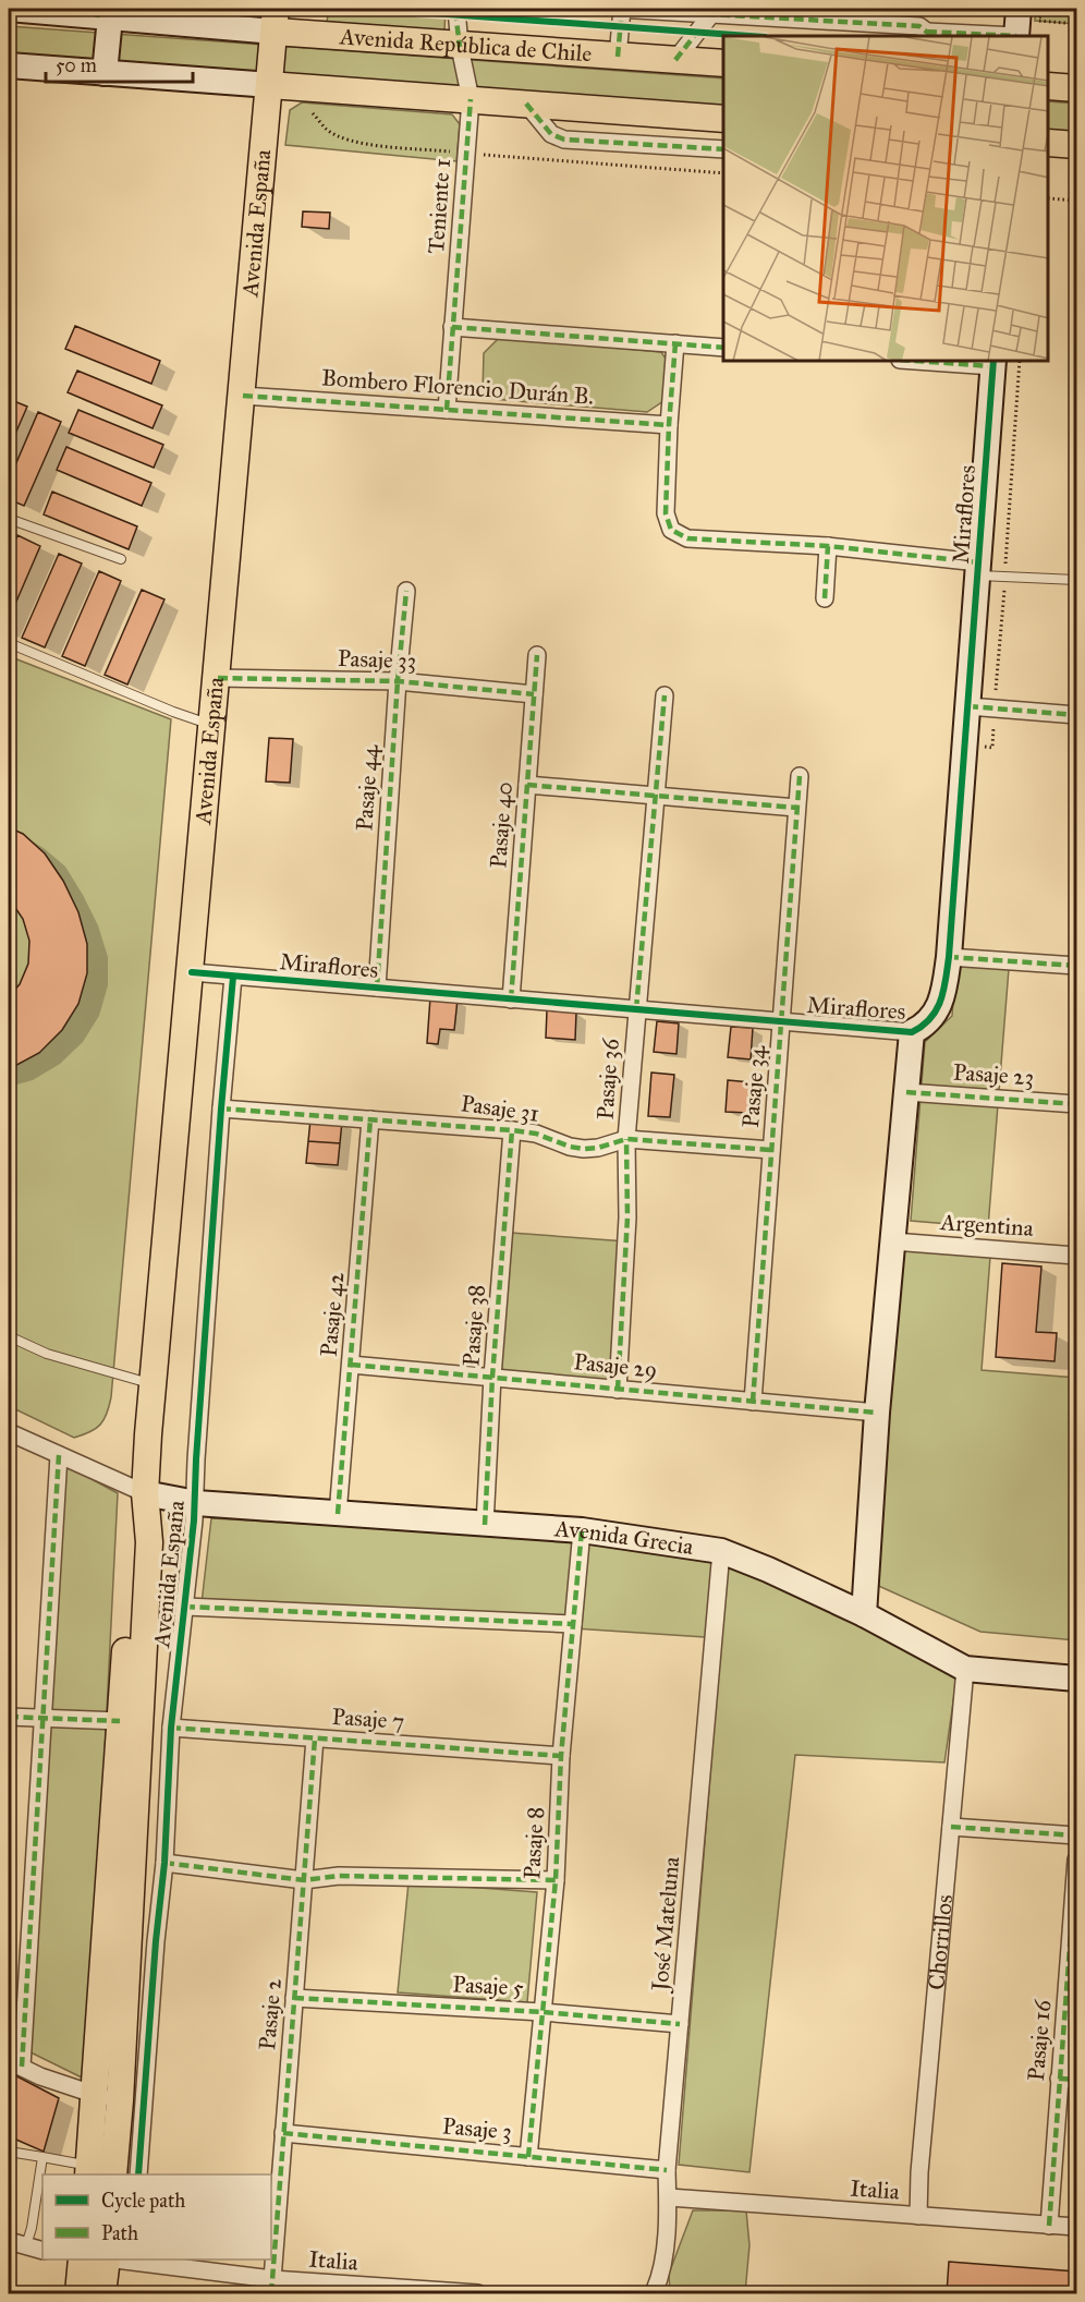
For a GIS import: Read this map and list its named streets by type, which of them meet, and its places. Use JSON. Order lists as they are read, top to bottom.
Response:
{
  "streets": {
    "main road": ["Avenida República de Chile", "Avenida España"],
    "street": [
      "Teniente 1",
      "Bombero Florencio Durán B.",
      "Miraflores",
      "Pasaje 33",
      "Pasaje 44",
      "Pasaje 40",
      "Pasaje 23",
      "Pasaje 36",
      "Pasaje 34",
      "Pasaje 31",
      "Argentina",
      "Pasaje 42",
      "Pasaje 38",
      "Pasaje 29",
      "Avenida Grecia",
      "Pasaje 7",
      "Pasaje 8",
      "José Mateluna",
      "Chorrillos",
      "Pasaje 5",
      "Pasaje 2",
      "Pasaje 16",
      "Pasaje 3",
      "Italia"
    ]
  },
  "crossings": [
    ["Avenida República de Chile", "Teniente 1"],
    ["Avenida República de Chile", "Avenida España"],
    ["Teniente 1", "Bombero Florencio Durán B."],
    ["Avenida España", "Bombero Florencio Durán B."],
    ["Avenida España", "Miraflores"],
    ["Avenida España", "Pasaje 33"],
    ["Avenida España", "Pasaje 31"],
    ["Avenida España", "Avenida Grecia"],
    ["Avenida España", "Pasaje 7"],
    ["Miraflores", "Pasaje 44"],
    ["Miraflores", "Pasaje 40"],
    ["Miraflores", "Pasaje 23"],
    ["Miraflores", "Pasaje 36"],
    ["Miraflores", "Pasaje 34"],
    ["Miraflores", "Argentina"],
    ["Miraflores", "Pasaje 29"],
    ["Miraflores", "Avenida Grecia"],
    ["Pasaje 33", "Pasaje 44"],
    ["Pasaje 33", "Pasaje 40"],
    ["Pasaje 36", "Pasaje 31"],
    ["Pasaje 36", "Pasaje 29"],
    ["Pasaje 34", "Pasaje 31"],
    ["Pasaje 34", "Pasaje 29"],
    ["Pasaje 31", "Pasaje 42"],
    ["Pasaje 31", "Pasaje 38"],
    ["Pasaje 42", "Pasaje 29"],
    ["Pasaje 42", "Avenida Grecia"],
    ["Pasaje 38", "Pasaje 29"],
    ["Pasaje 38", "Avenida Grecia"],
    ["Avenida Grecia", "Pasaje 8"],
    ["Avenida Grecia", "José Mateluna"],
    ["Avenida Grecia", "Chorrillos"],
    ["Pasaje 7", "Pasaje 8"],
    ["Pasaje 7", "Pasaje 2"],
    ["Pasaje 8", "Pasaje 5"],
    ["Pasaje 8", "Pasaje 3"],
    ["José Mateluna", "Pasaje 5"],
    ["José Mateluna", "Pasaje 3"],
    ["José Mateluna", "Italia"],
    ["Chorrillos", "Italia"],
    ["Pasaje 5", "Pasaje 2"],
    ["Pasaje 2", "Pasaje 3"],
    ["Pasaje 2", "Italia"],
    ["Pasaje 16", "Italia"]
  ],
  "legend": ["Cycle path", "Path"],
  "scale_bar": "50 m"
}
